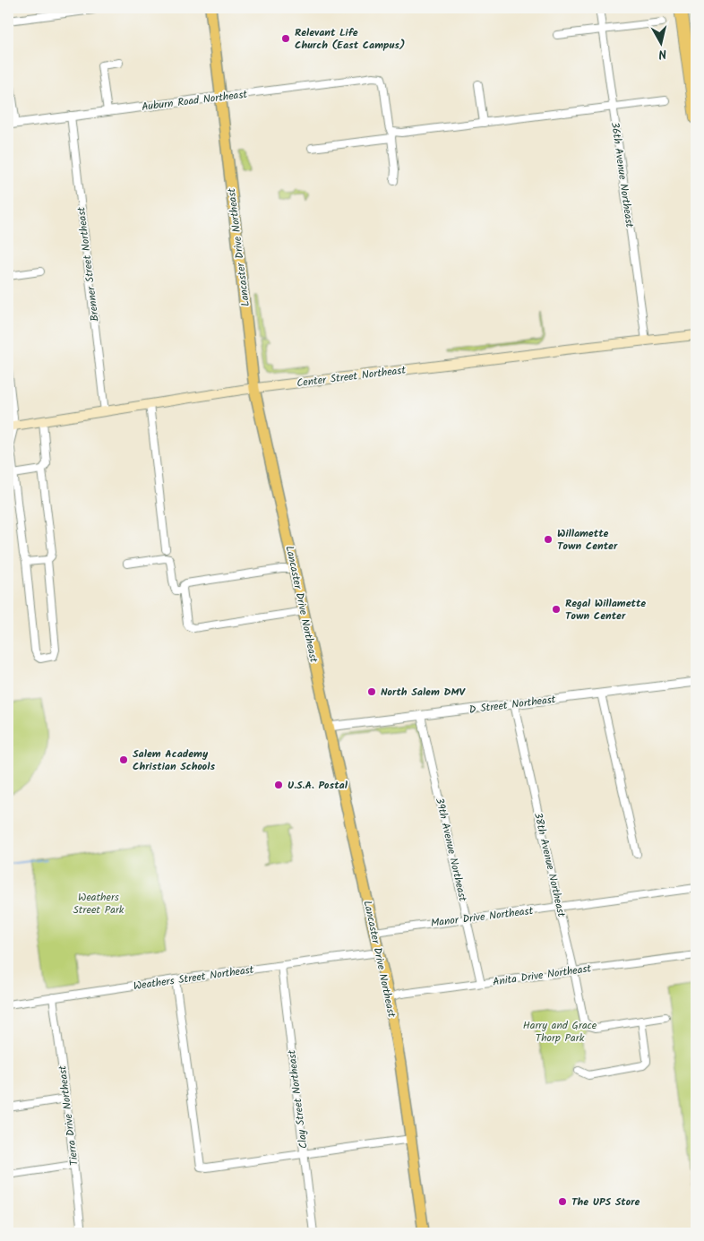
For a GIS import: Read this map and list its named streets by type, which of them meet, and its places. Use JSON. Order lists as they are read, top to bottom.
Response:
{
  "streets": {
    "main road": ["Lancaster Drive Northeast", "Center Street Northeast"],
    "street": [
      "Auburn Road Northeast",
      "36th Avenue Northeast",
      "Brenner Street Northeast",
      "D Street Northeast",
      "39th Avenue Northeast",
      "38th Avenue Northeast",
      "Manor Drive Northeast",
      "Anita Drive Northeast",
      "Weathers Street Northeast",
      "Clay Street Northeast",
      "Tierra Drive Northeast"
    ]
  },
  "crossings": [
    ["Auburn Road Northeast", "Lancaster Drive Northeast"],
    ["Auburn Road Northeast", "Brenner Street Northeast"],
    ["36th Avenue Northeast", "Center Street Northeast"],
    ["Lancaster Drive Northeast", "Center Street Northeast"],
    ["Lancaster Drive Northeast", "D Street Northeast"],
    ["Lancaster Drive Northeast", "Manor Drive Northeast"],
    ["Lancaster Drive Northeast", "Anita Drive Northeast"],
    ["Lancaster Drive Northeast", "Weathers Street Northeast"],
    ["Brenner Street Northeast", "Center Street Northeast"],
    ["D Street Northeast", "39th Avenue Northeast"],
    ["D Street Northeast", "38th Avenue Northeast"],
    ["39th Avenue Northeast", "Manor Drive Northeast"],
    ["39th Avenue Northeast", "Anita Drive Northeast"],
    ["38th Avenue Northeast", "Manor Drive Northeast"],
    ["38th Avenue Northeast", "Anita Drive Northeast"],
    ["Weathers Street Northeast", "Clay Street Northeast"],
    ["Weathers Street Northeast", "Tierra Drive Northeast"]
  ],
  "parks": ["Weathers Street Park", "Harry and Grace Thorp Park"],
  "places": [
    "Relevant Life Church (East Campus)",
    "Willamette Town Center",
    "Regal Willamette Town Center",
    "North Salem DMV",
    "Salem Academy Christian Schools",
    "U.S.A. Postal",
    "The UPS Store"
  ],
  "north": "bottom"
}
